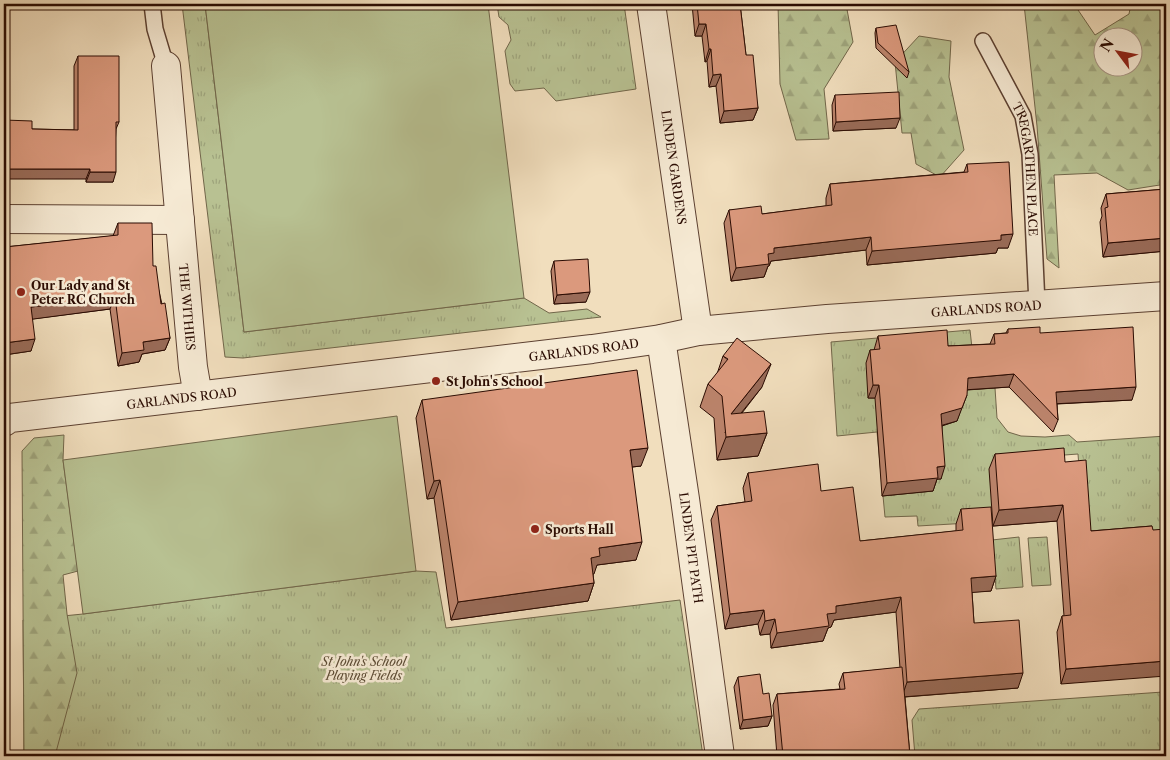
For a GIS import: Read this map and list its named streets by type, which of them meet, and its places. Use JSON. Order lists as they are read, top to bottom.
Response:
{
  "streets": {
    "street": [
      "LINDEN GARDENS",
      "THE WITHIES",
      "GARLANDS ROAD",
      "LINDEN PIT PATH"
    ],
    "lane": ["TREGARTHEN PLACE"]
  },
  "crossings": [
    ["LINDEN GARDENS", "GARLANDS ROAD"],
    ["TREGARTHEN PLACE", "GARLANDS ROAD"],
    ["THE WITHIES", "GARLANDS ROAD"],
    ["GARLANDS ROAD", "LINDEN PIT PATH"]
  ],
  "parks": ["St John's School Playing Fields"],
  "places": ["Our Lady and St Peter RC Church", "St John's School", "Sports Hall"],
  "north": "top left"
}
